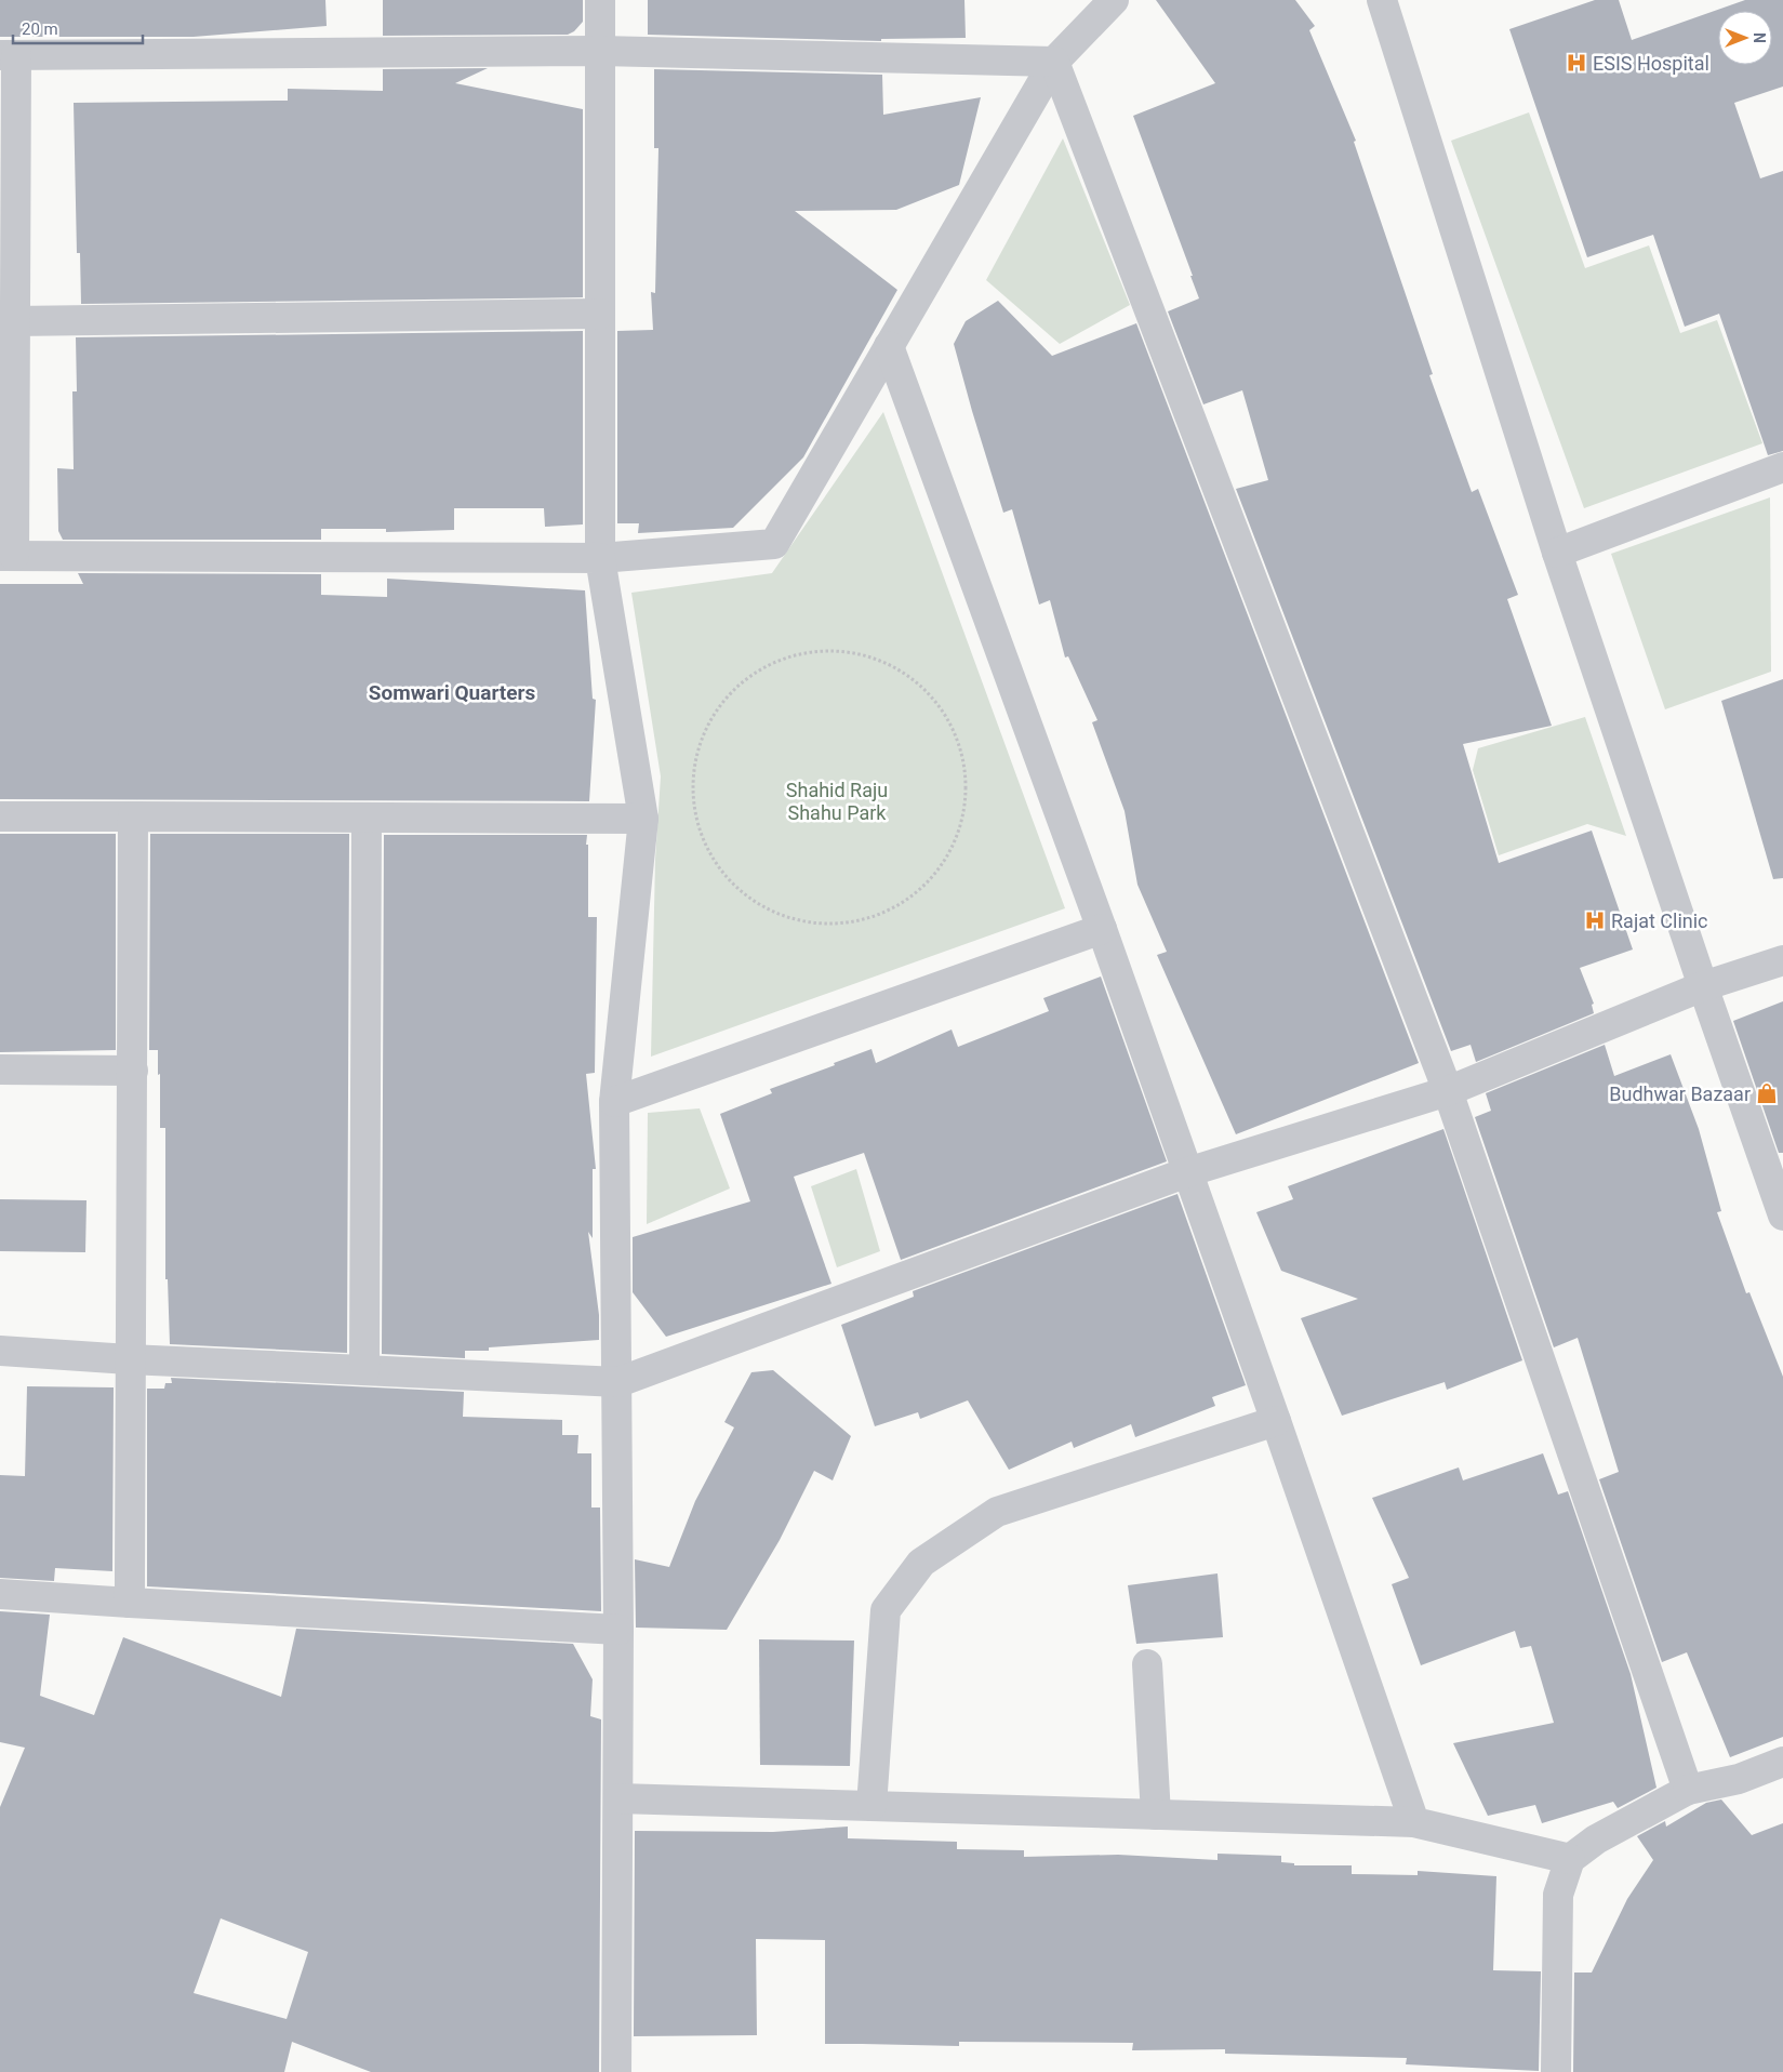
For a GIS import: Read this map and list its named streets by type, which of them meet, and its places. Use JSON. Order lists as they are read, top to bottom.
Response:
{
  "districts": ["Somwari Quarters"],
  "parks": ["Shahid Raju Shahu Park"],
  "places": {
    "hospital": ["ESIS Hospital", "Rajat Clinic"],
    "shop": ["Budhwar Bazaar"]
  },
  "scale_bar": "20 m",
  "north": "right"
}
